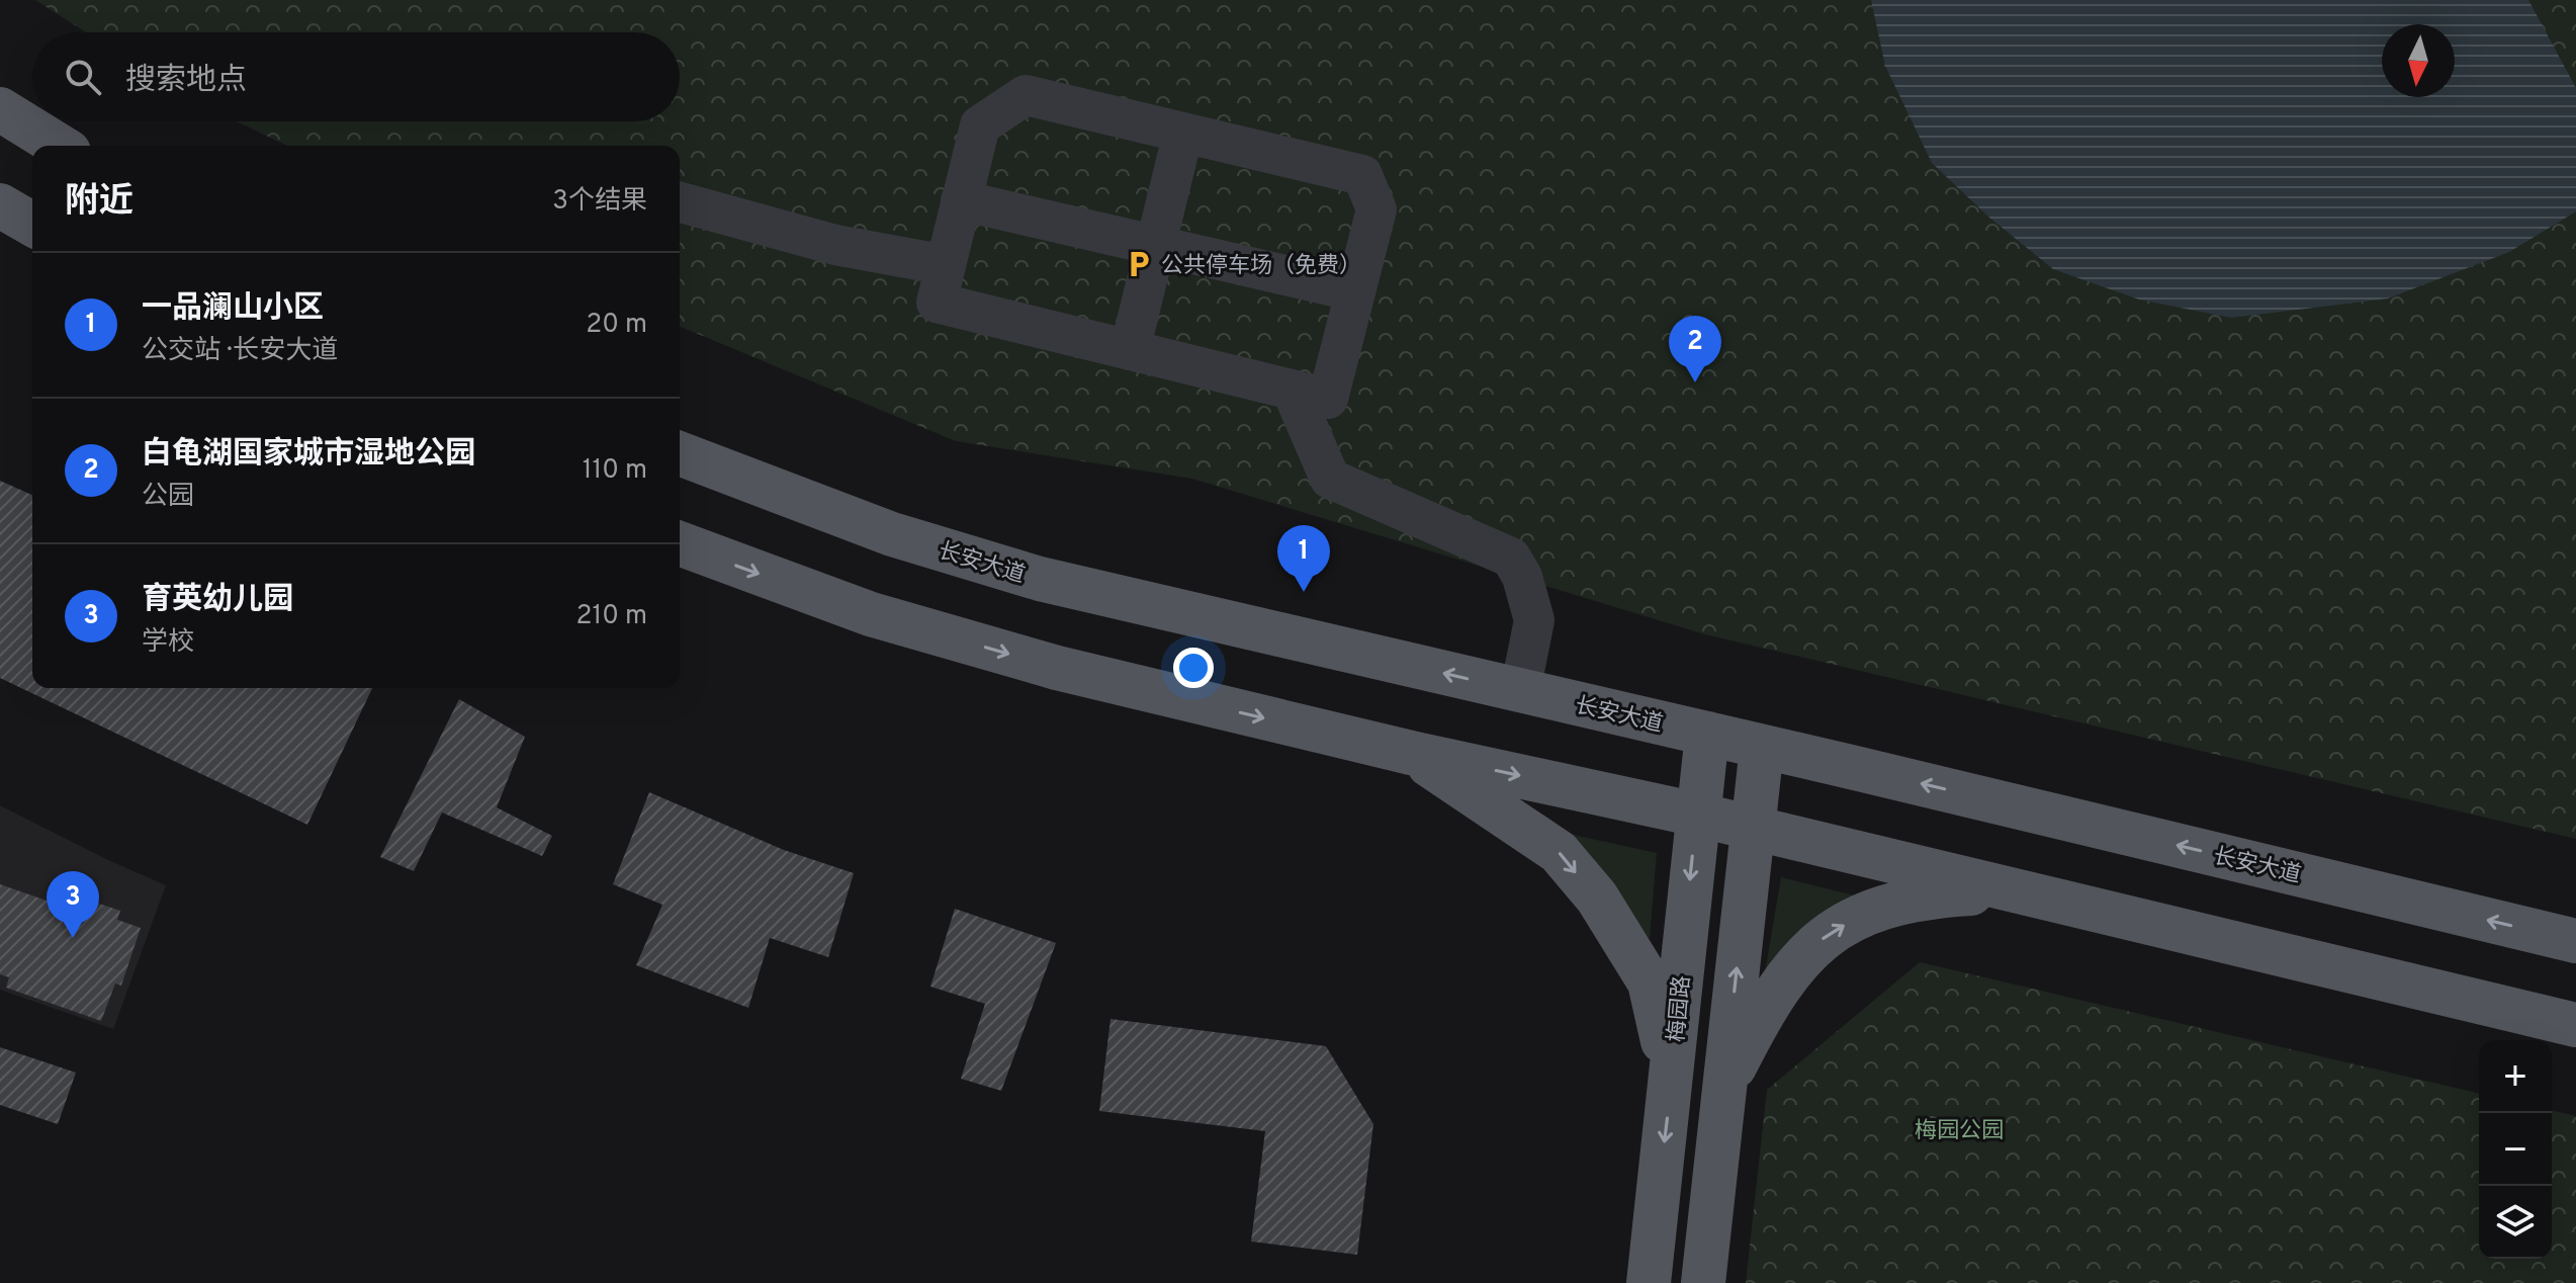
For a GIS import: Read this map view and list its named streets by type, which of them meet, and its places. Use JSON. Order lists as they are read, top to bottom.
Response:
{
  "streets": {
    "main road": ["长安大道", "梅园路"]
  },
  "crossings": [
    ["长安大道", "梅园路"]
  ],
  "parks": ["梅园公园"],
  "places": {
    "parking": ["公共停车场（免费）"]
  },
  "north": "bottom",
  "page": {
    "search": "搜索地点",
    "heading": ["附近", "3个结果"],
    "list": [
      {
        "mark": "1",
        "name": "一品澜山小区",
        "note": "公交站 · 长安大道",
        "value": "20 m"
      },
      {
        "mark": "2",
        "name": "白龟湖国家城市湿地公园",
        "note": "公园",
        "value": "110 m"
      },
      {
        "mark": "3",
        "name": "育英幼儿园",
        "note": "学校",
        "value": "210 m"
      }
    ],
    "pins": ["2", "1", "3"],
    "map_buttons": ["+", "−"]
  }
}
